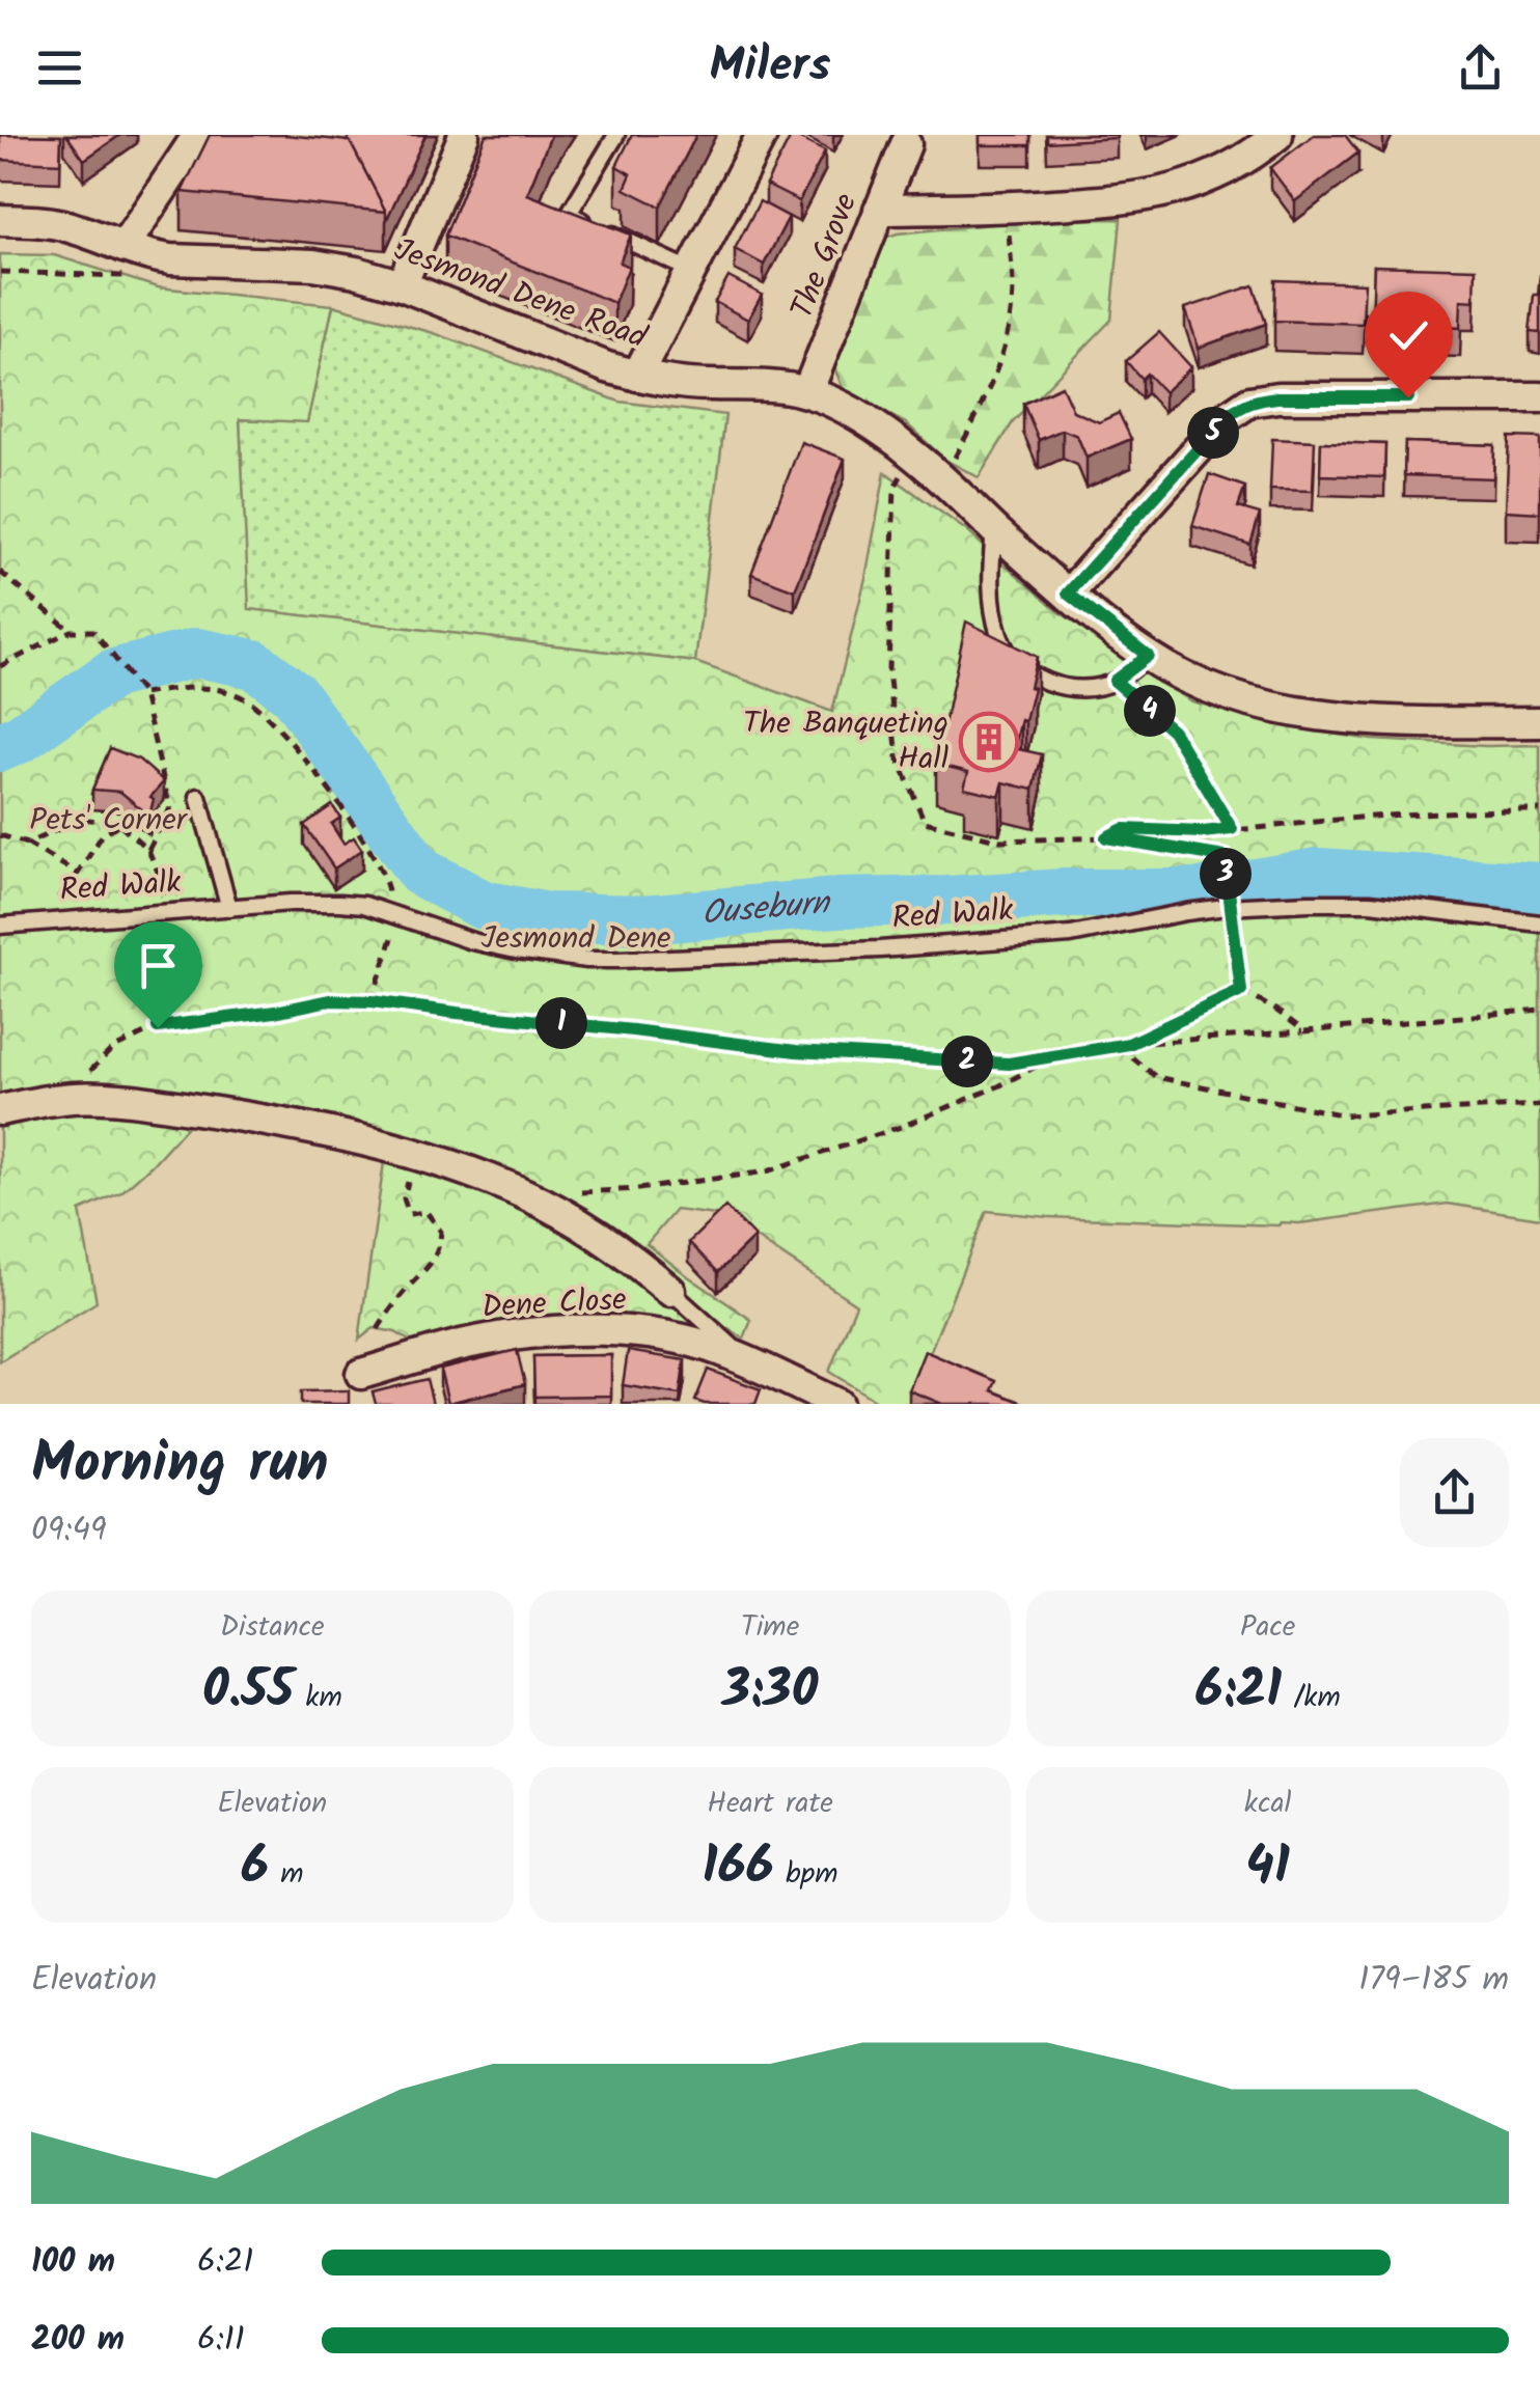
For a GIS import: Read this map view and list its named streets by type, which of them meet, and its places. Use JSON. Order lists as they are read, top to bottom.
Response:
{
  "streets": {
    "street": ["The Grove", "Jesmond Dene Road", "Dene Close"],
    "lane": ["Red Walk"]
  },
  "crossings": [
    ["The Grove", "Jesmond Dene Road"]
  ],
  "water": ["Ouseburn"],
  "parks": ["Pets' Corner", "Jesmond Dene"],
  "places": {
    "building": ["The Banqueting Hall"]
  },
  "page": {
    "header": "Milers",
    "pins": [
      "5",
      "4",
      "3",
      "1",
      "2"
    ],
    "heading": ["Morning run", "09:49"],
    "stats": [
      ["Distance", "0.55 km"],
      ["Time", "3:30"],
      ["Pace", "6:21 /km"],
      ["Elevation", "6 m"],
      ["Heart rate", "166 bpm"],
      ["kcal", "41"]
    ],
    "chart": ["Elevation", "179–185 m"],
    "list": [
      {
        "name": "100 m",
        "note": "6:21"
      },
      {
        "name": "200 m",
        "note": "6:11"
      }
    ]
  }
}
